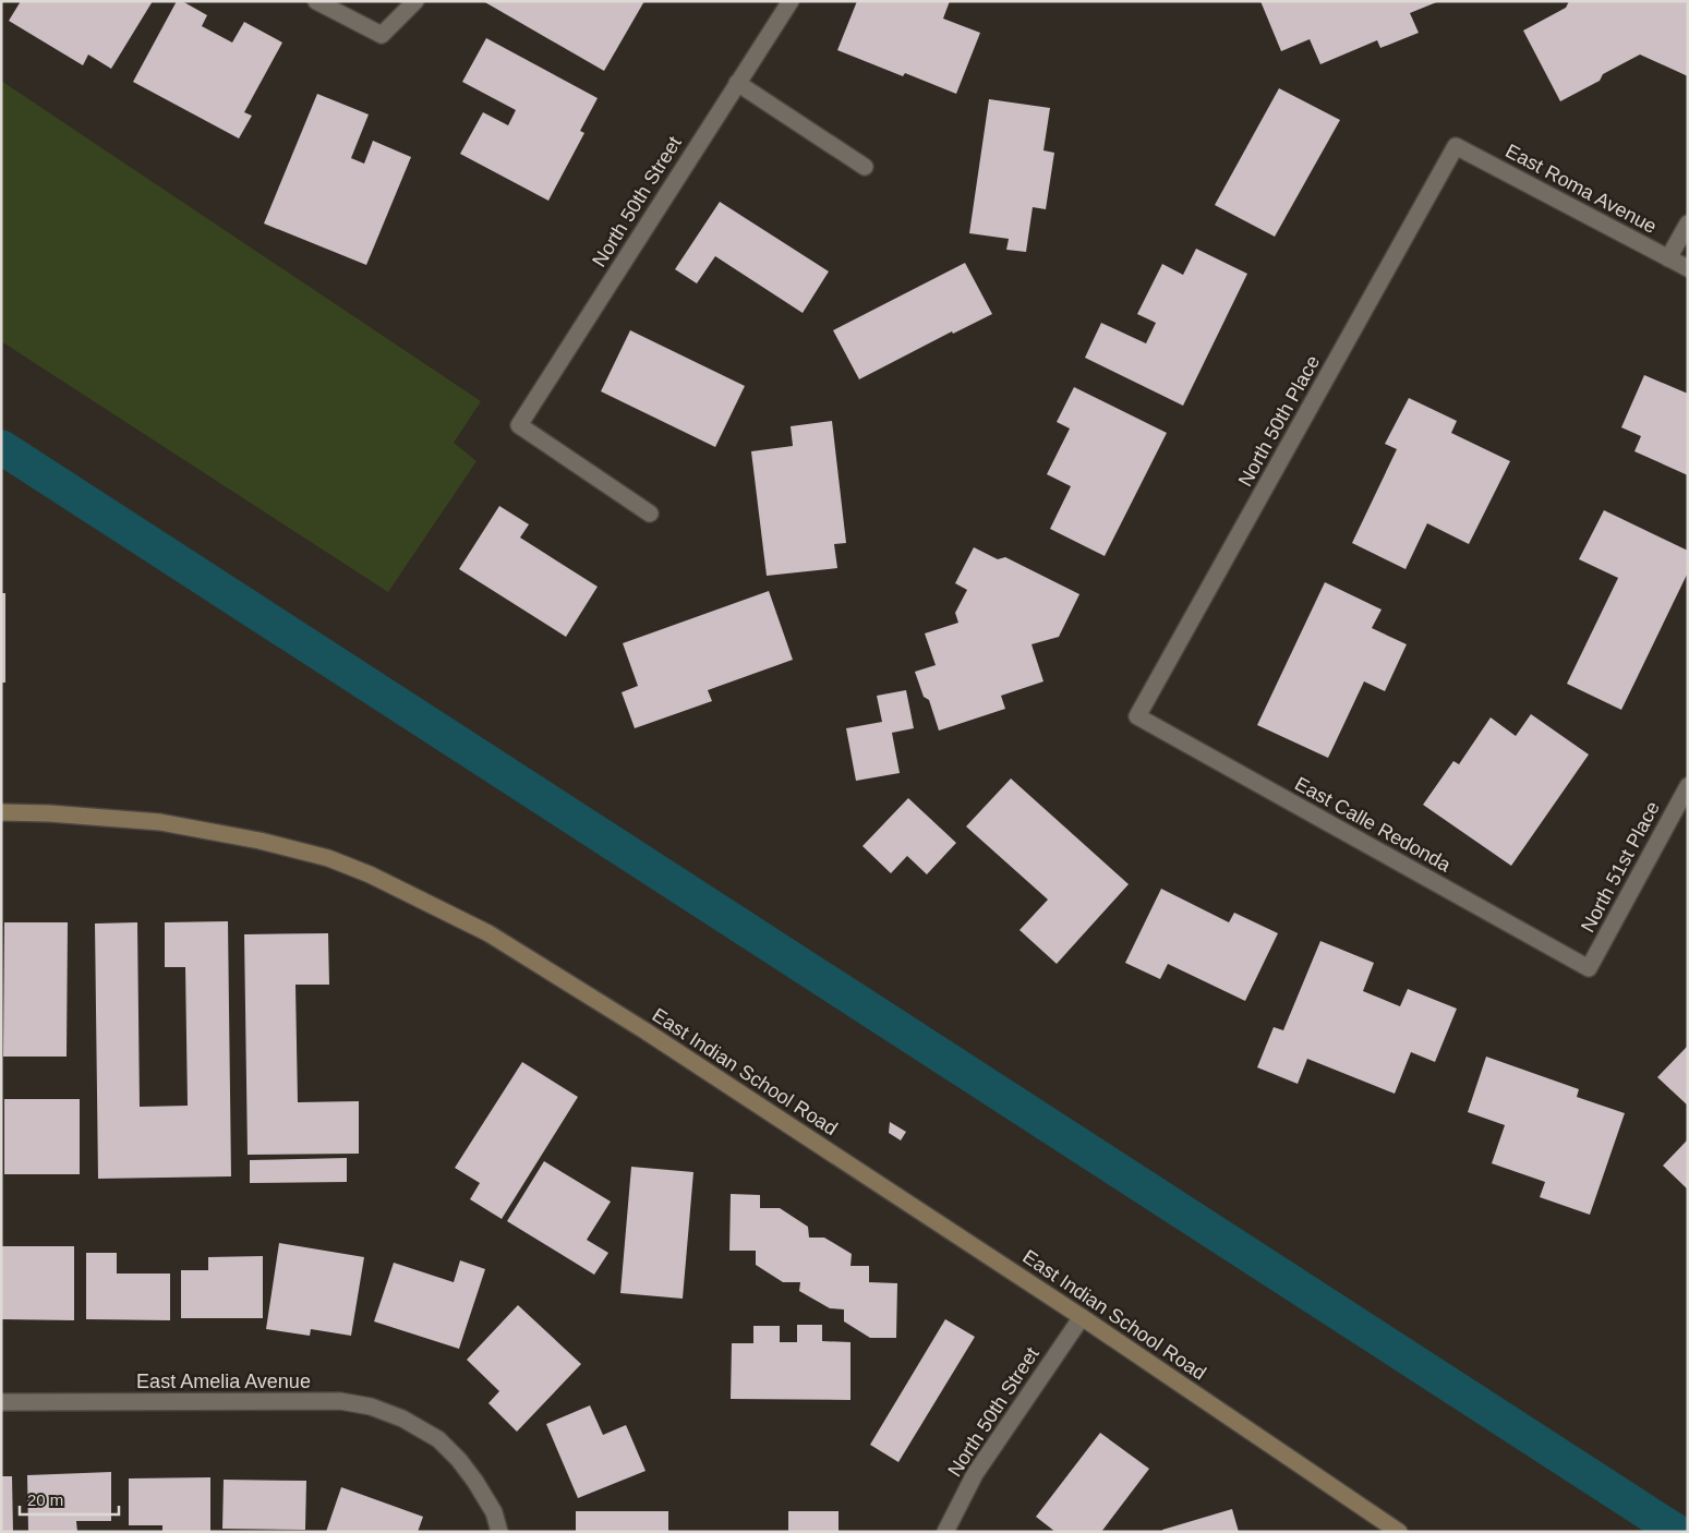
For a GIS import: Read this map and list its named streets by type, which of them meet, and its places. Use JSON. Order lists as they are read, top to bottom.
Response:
{
  "streets": {
    "main road": ["East Indian School Road"],
    "street": [
      "East Roma Avenue",
      "North 50th Street",
      "North 50th Place",
      "East Calle Redonda",
      "North 51st Place",
      "East Amelia Avenue"
    ]
  },
  "crossings": [
    ["East Roma Avenue", "North 50th Place"],
    ["North 50th Street", "East Indian School Road"],
    ["North 50th Place", "East Calle Redonda"],
    ["East Calle Redonda", "North 51st Place"]
  ],
  "scale_bar": "20 m"
}
